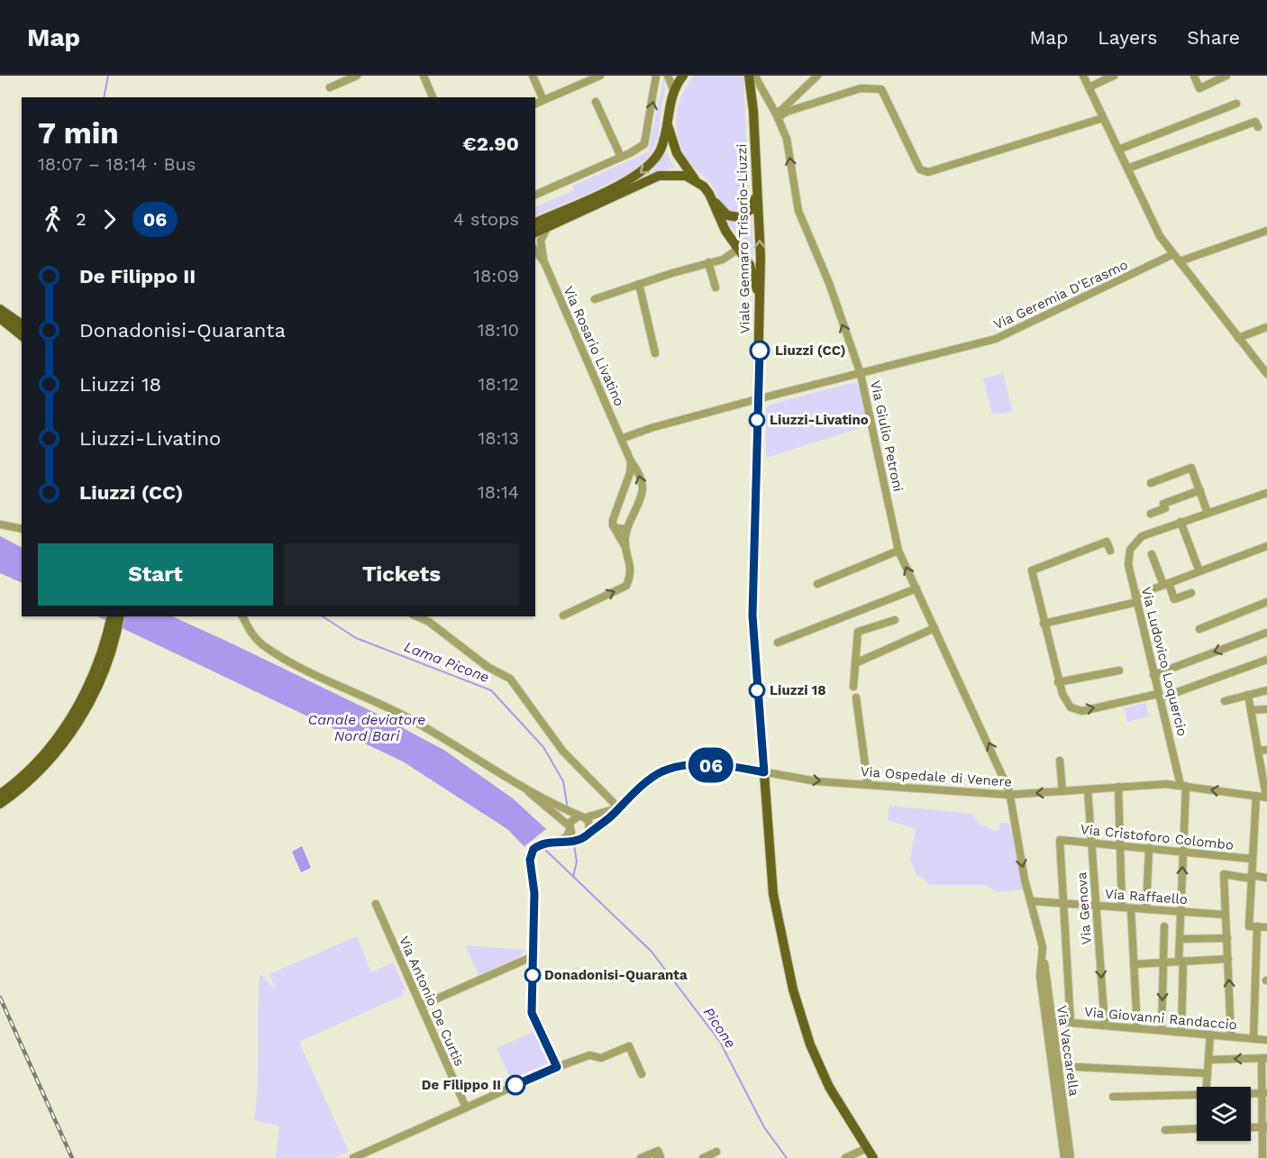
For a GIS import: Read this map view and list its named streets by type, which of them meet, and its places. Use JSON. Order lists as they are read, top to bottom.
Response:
{
  "streets": {
    "main road": ["Viale Gennaro Trisorio-Liuzzi"],
    "street": [
      "Via Geremia D'Erasmo",
      "Via Rosario Livatino",
      "Via Giulio Petroni",
      "Via Ludovico Loquercio",
      "Via Ospedale di Venere",
      "Via Cristoforo Colombo",
      "Via Raffaello",
      "Via Genova",
      "Via Antonio De Curtis",
      "Via Giovanni Randaccio",
      "Via Vaccarella"
    ]
  },
  "crossings": [
    ["Viale Gennaro Trisorio-Liuzzi", "Via Geremia D'Erasmo"],
    ["Viale Gennaro Trisorio-Liuzzi", "Via Giulio Petroni"],
    ["Viale Gennaro Trisorio-Liuzzi", "Via Ospedale di Venere"],
    ["Via Geremia D'Erasmo", "Via Giulio Petroni"],
    ["Via Giulio Petroni", "Via Ospedale di Venere"],
    ["Via Giulio Petroni", "Via Vaccarella"],
    ["Via Ludovico Loquercio", "Via Ospedale di Venere"],
    ["Via Ludovico Loquercio", "Via Cristoforo Colombo"],
    ["Via Ludovico Loquercio", "Via Raffaello"],
    ["Via Ludovico Loquercio", "Via Giovanni Randaccio"],
    ["Via Ospedale di Venere", "Via Genova"],
    ["Via Ospedale di Venere", "Via Vaccarella"],
    ["Via Cristoforo Colombo", "Via Raffaello"],
    ["Via Cristoforo Colombo", "Via Genova"],
    ["Via Raffaello", "Via Genova"],
    ["Via Raffaello", "Via Vaccarella"],
    ["Via Genova", "Via Giovanni Randaccio"],
    ["Via Giovanni Randaccio", "Via Vaccarella"]
  ],
  "one_way": ["Via Giulio Petroni"],
  "water": ["Lama Picone", "Canale deviatore Nord Bari", "Picone"],
  "places": [
    "Liuzzi (CC)",
    "Liuzzi-Livatino",
    "Liuzzi 18",
    "Donadonisi-Quaranta",
    "De Filippo II"
  ],
  "lines": ["bus line 06"],
  "page": {
    "header": "Map",
    "nav": ["Map", "Layers", "Share"],
    "on_map": "06",
    "heading": ["7 min", "18:07 – 18:14 · Bus", "€2.90"],
    "legs": ["2", "06", "4 stops"],
    "list": [
      {
        "name": "De Filippo II",
        "value": "18:09"
      },
      {
        "name": "Donadonisi-Quaranta",
        "value": "18:10"
      },
      {
        "name": "Liuzzi 18",
        "value": "18:12"
      },
      {
        "name": "Liuzzi-Livatino",
        "value": "18:13"
      },
      {
        "name": "Liuzzi (CC)",
        "value": "18:14"
      }
    ],
    "buttons": ["Start", "Tickets"]
  }
}
